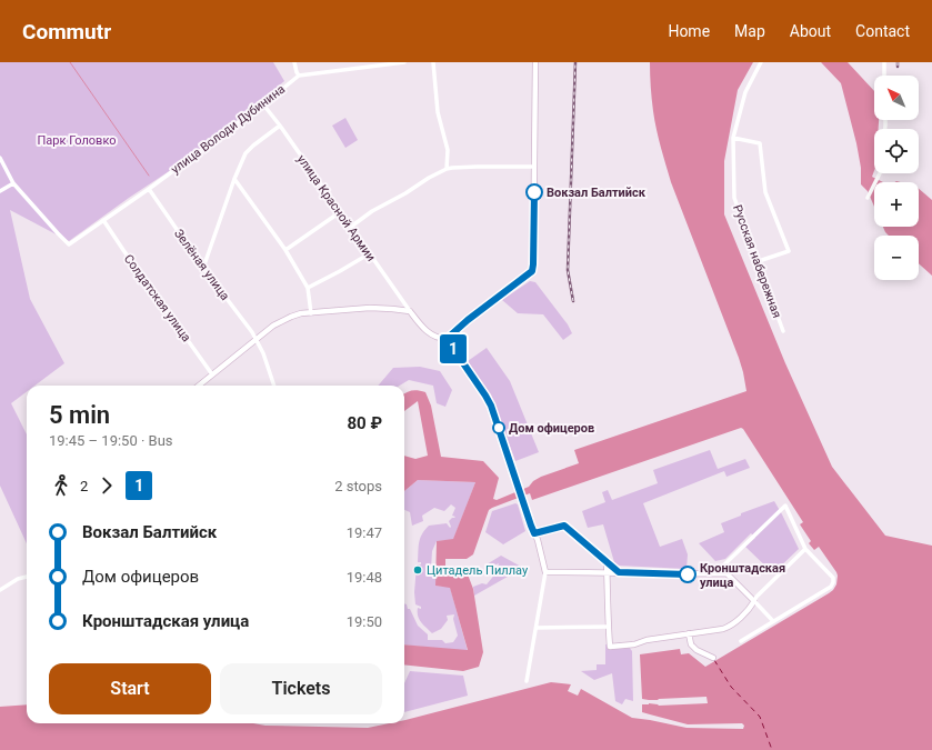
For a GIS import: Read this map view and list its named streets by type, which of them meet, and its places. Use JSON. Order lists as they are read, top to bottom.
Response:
{
  "streets": {
    "street": [
      "улица Володи Дубинина",
      "улица Красной Армии",
      "Русская набережная",
      "Зелёная улица",
      "Солдатская улица"
    ]
  },
  "crossings": [
    ["улица Володи Дубинина", "улица Красной Армии"],
    ["улица Володи Дубинина", "Зелёная улица"],
    ["улица Володи Дубинина", "Солдатская улица"]
  ],
  "parks": ["Парк Головко"],
  "places": [
    "Вокзал Балтийск",
    "Дом офицеров",
    "Цитадель Пиллау",
    "Кронштадская улица"
  ],
  "lines": ["bus line 1"],
  "north": "top left",
  "page": {
    "header": "Commutr",
    "nav": [
      "Home",
      "Map",
      "About",
      "Contact"
    ],
    "on_map": "1",
    "map_buttons": ["+", "−"],
    "heading": ["5 min", "19:45 – 19:50 · Bus", "80 ₽"],
    "legs": ["2", "1", "2 stops"],
    "list": [
      {
        "name": "Вокзал Балтийск",
        "value": "19:47"
      },
      {
        "name": "Дом офицеров",
        "value": "19:48"
      },
      {
        "name": "Кронштадская улица",
        "value": "19:50"
      }
    ],
    "buttons": ["Start", "Tickets"]
  }
}
